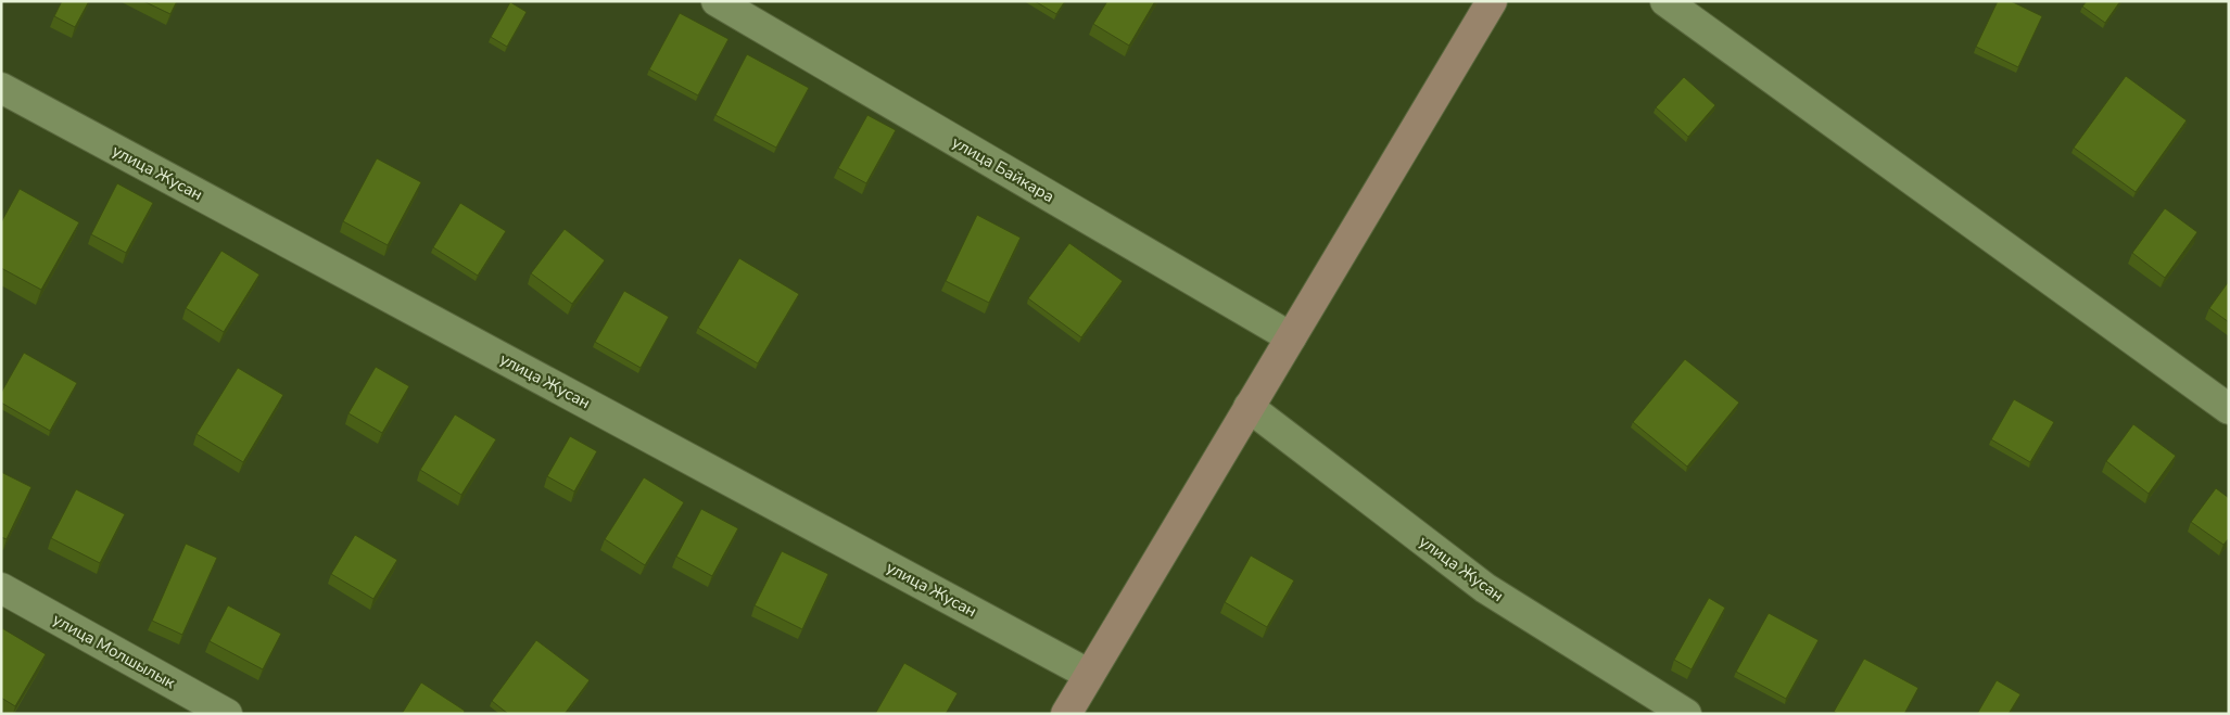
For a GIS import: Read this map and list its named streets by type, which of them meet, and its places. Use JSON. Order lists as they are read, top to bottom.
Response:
{
  "streets": {
    "street": ["улица Байкара", "улица Жусан", "улица Молшылык"]
  }
}
